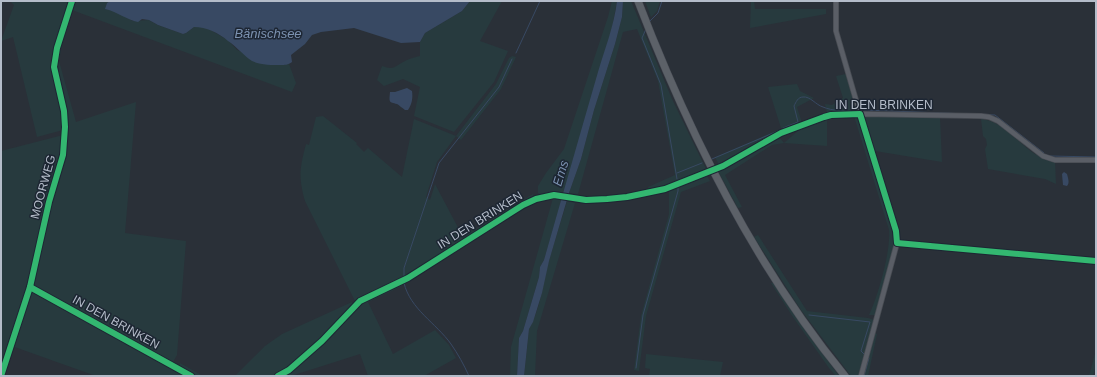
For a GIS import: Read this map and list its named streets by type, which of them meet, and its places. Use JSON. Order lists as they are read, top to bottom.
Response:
{
  "streets": {
    "street": ["IN DEN BRINKEN", "MOORWEG"]
  },
  "crossings": [
    ["IN DEN BRINKEN", "MOORWEG"]
  ],
  "water": ["Bänischsee", "Ems"]
}
